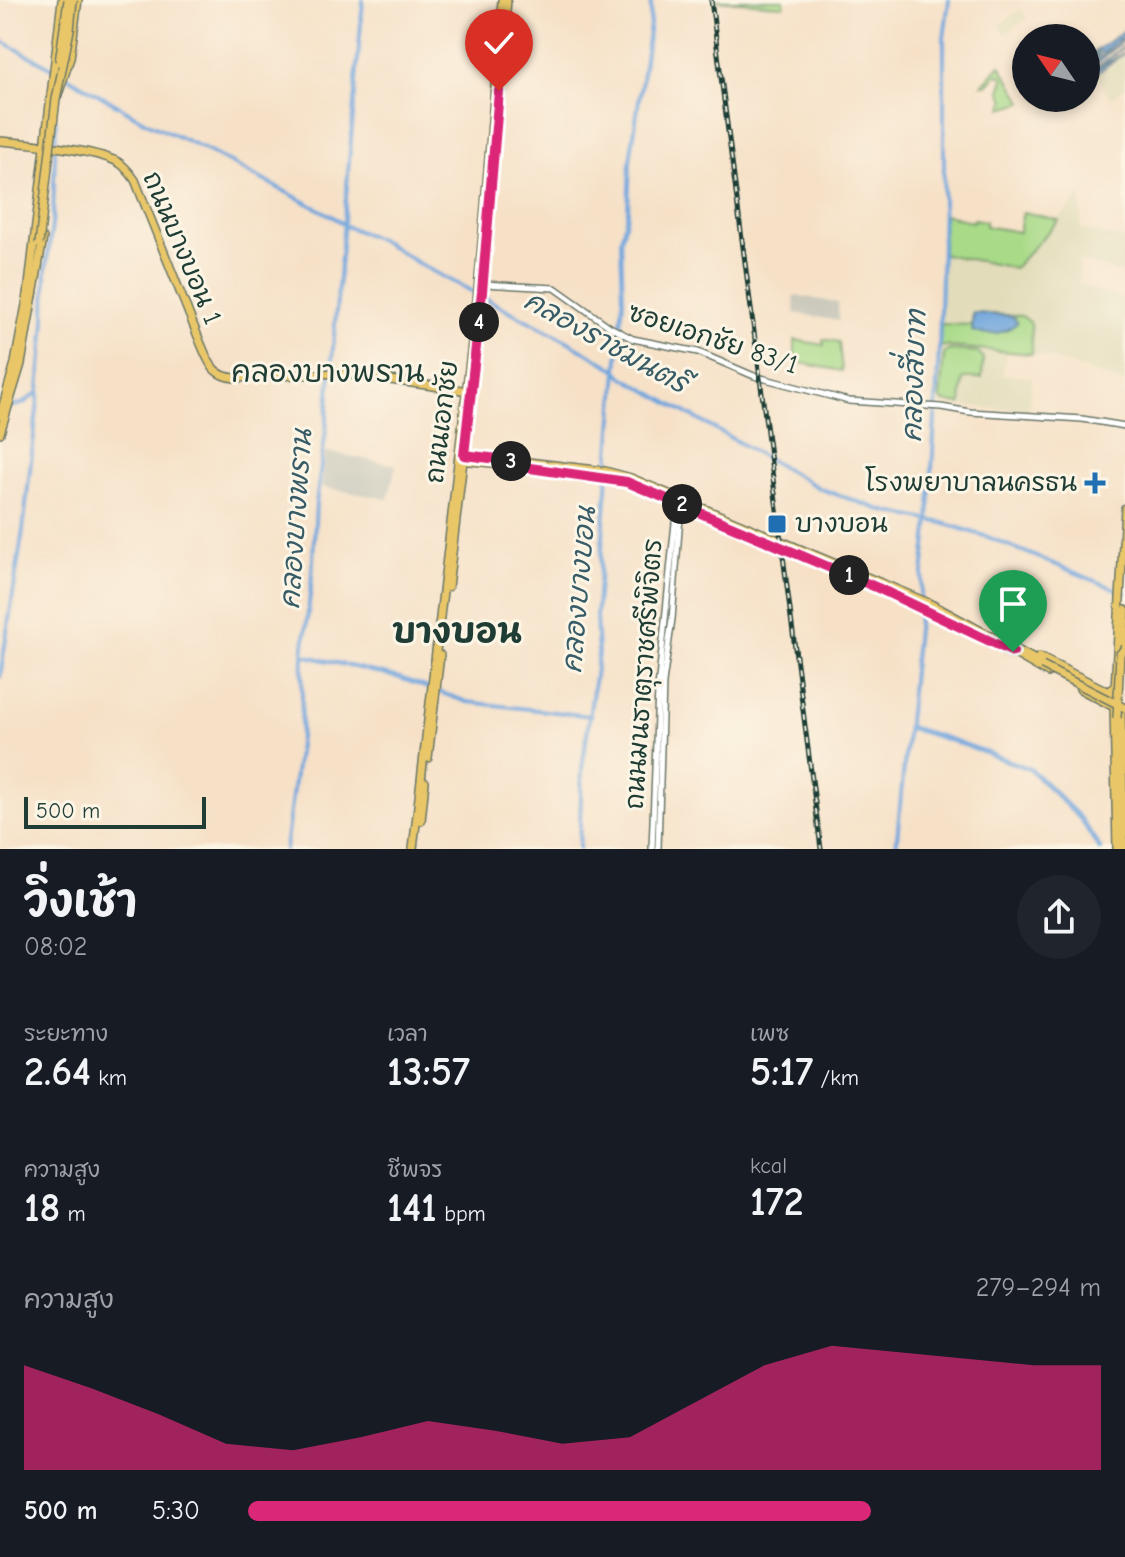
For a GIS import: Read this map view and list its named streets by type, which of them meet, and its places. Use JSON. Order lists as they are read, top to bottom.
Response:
{
  "streets": {
    "main road": ["ถนนบางบอน 1", "ถนนเอกชัย"],
    "street": ["ซอยเอกชัย 83/1", "ถนนมนธาตุราชศรีพิจิตร"]
  },
  "crossings": [
    ["ถนนบางบอน 1", "ถนนเอกชัย"],
    ["ซอยเอกชัย 83/1", "ถนนเอกชัย"]
  ],
  "districts": ["คลองบางพราน", "บางบอน"],
  "water": [
    "คลองราชมนตรี",
    "คลองสี่บาท",
    "คลองบางพราน",
    "คลองบางบอน"
  ],
  "places": {
    "health": ["โรงพยาบาลนครธน"],
    "transit": ["บางบอน"]
  },
  "scale_bar": "500 m",
  "north": "top left",
  "page": {
    "pins": [
      "4",
      "3",
      "2",
      "1"
    ],
    "scale": "500 m",
    "heading": ["วิ่งเช้า", "08:02"],
    "stats": [
      ["ระยะทาง", "2.64 km"],
      ["เวลา", "13:57"],
      ["เพซ", "5:17 /km"],
      ["ความสูง", "18 m"],
      ["ชีพจร", "141 bpm"],
      ["kcal", "172"]
    ],
    "chart": ["ความสูง", "279–294 m"],
    "list": [
      {
        "name": "500 m",
        "note": "5:30"
      }
    ]
  }
}
